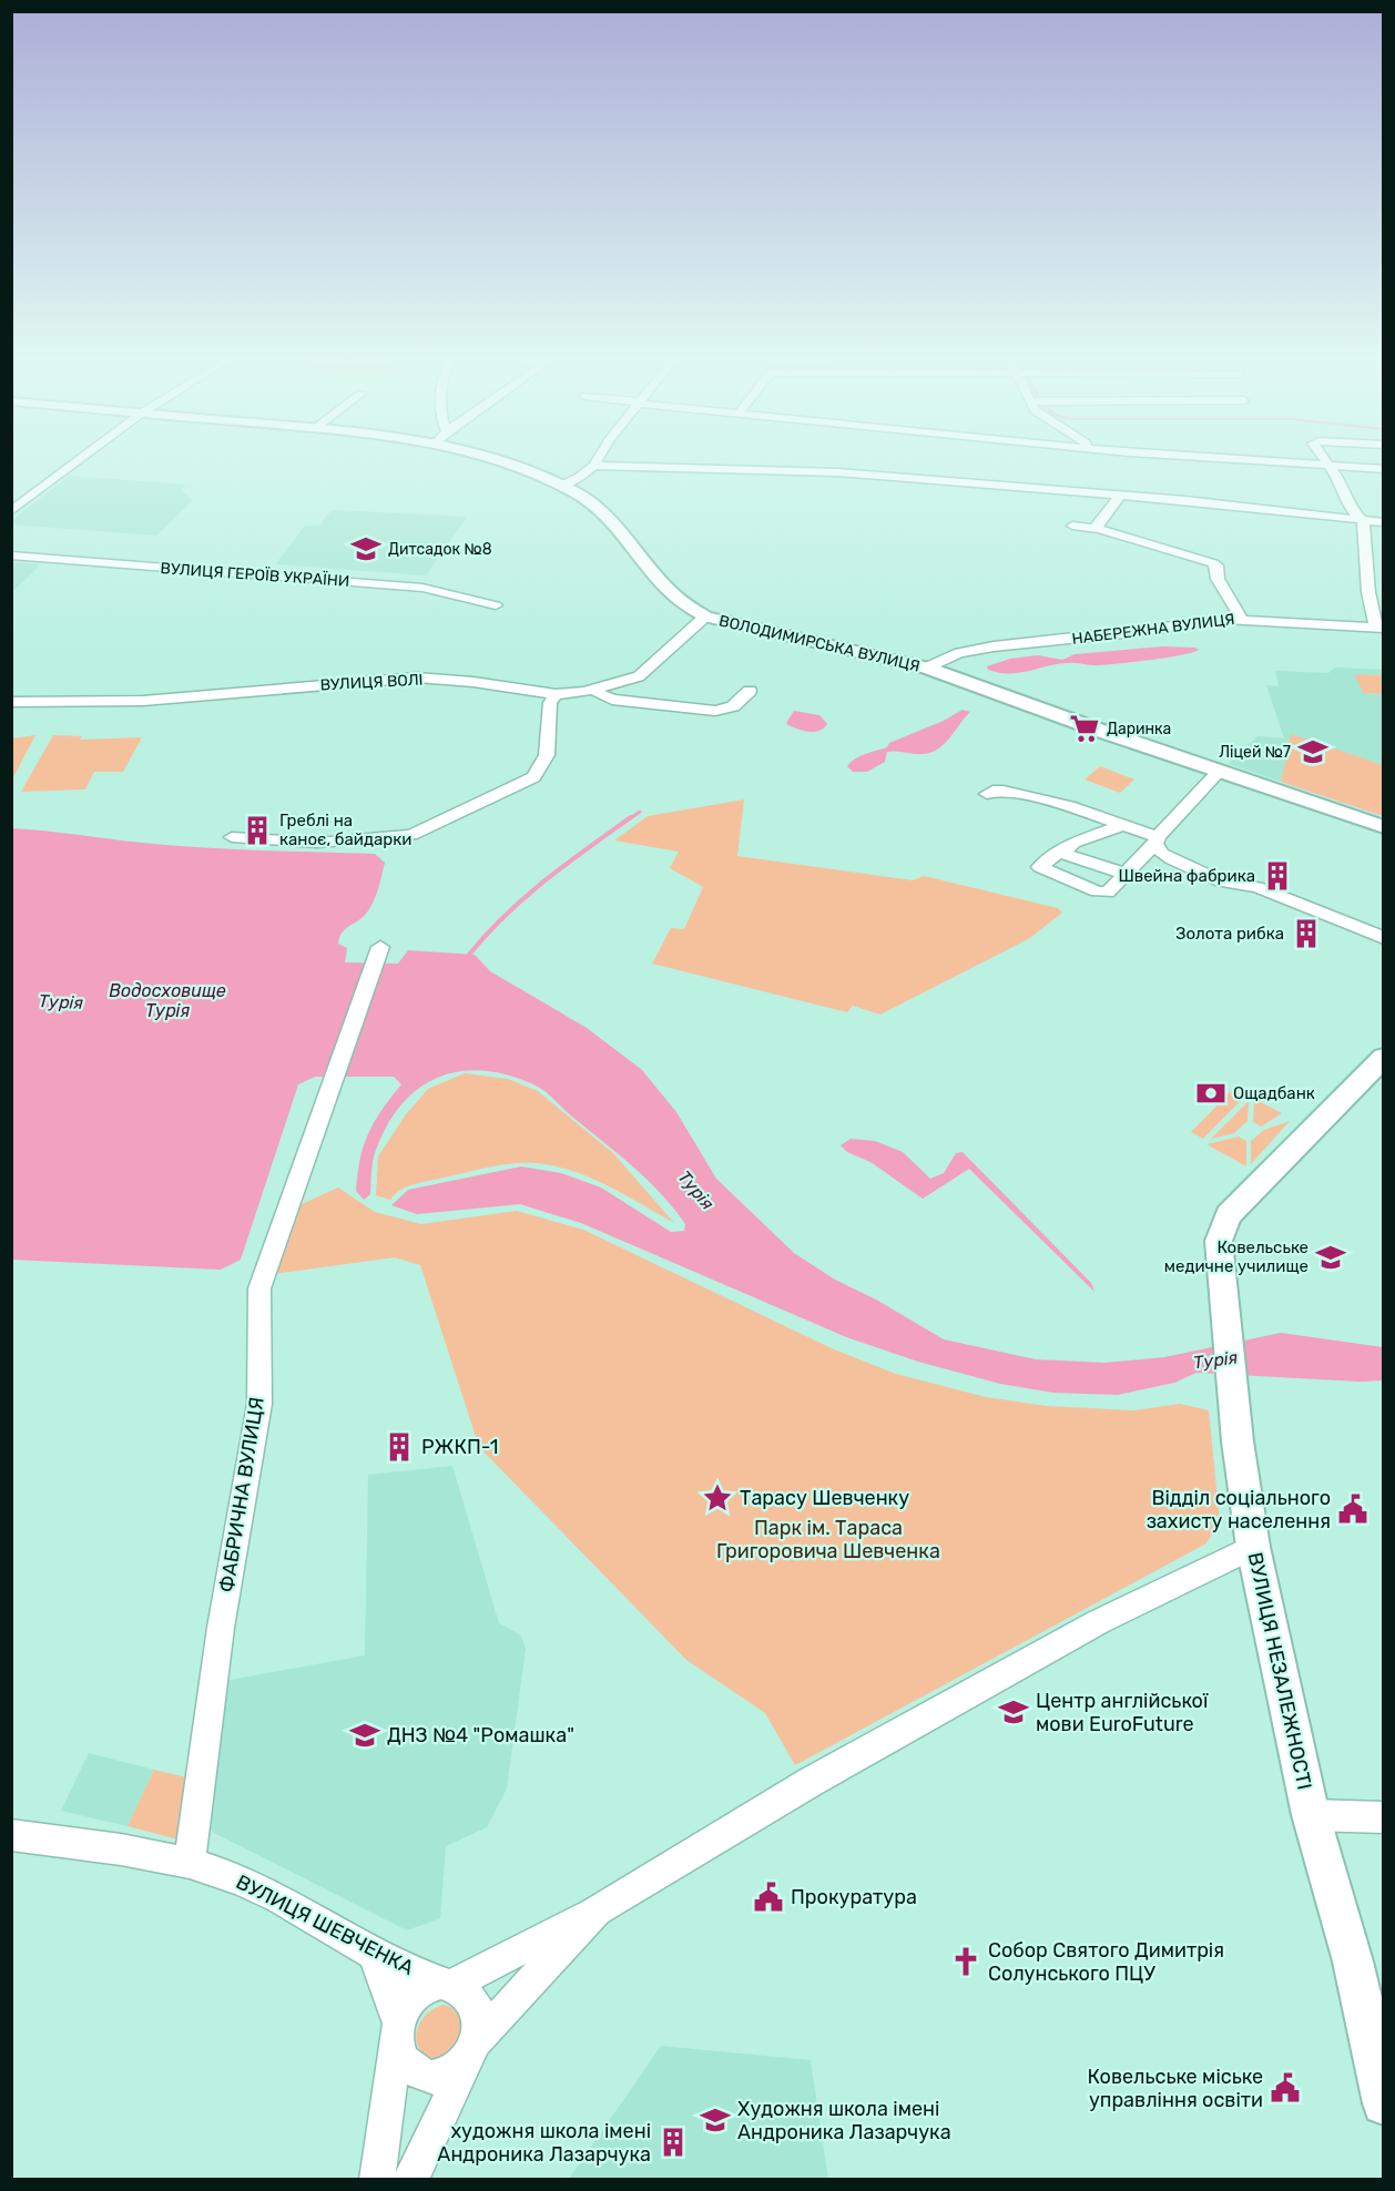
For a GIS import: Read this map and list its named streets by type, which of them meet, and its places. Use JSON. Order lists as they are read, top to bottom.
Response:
{
  "streets": {
    "main road": ["ВОЛОДИМИРСЬКА ВУЛИЦЯ", "ВУЛИЦЯ НЕЗАЛЕЖНОСТІ"],
    "street": [
      "ВУЛИЦЯ ГЕРОЇВ УКРАЇНИ",
      "НАБЕРЕЖНА ВУЛИЦЯ",
      "ВУЛИЦЯ ВОЛІ",
      "ФАБРИЧНА ВУЛИЦЯ",
      "ВУЛИЦЯ ШЕВЧЕНКА"
    ]
  },
  "crossings": [
    ["НАБЕРЕЖНА ВУЛИЦЯ", "ВОЛОДИМИРСЬКА ВУЛИЦЯ"],
    ["ВОЛОДИМИРСЬКА ВУЛИЦЯ", "ВУЛИЦЯ ВОЛІ"],
    ["ФАБРИЧНА ВУЛИЦЯ", "ВУЛИЦЯ ШЕВЧЕНКА"]
  ],
  "water": ["Водосховище Турія", "Турія"],
  "parks": ["Парк ім. Тараса Григоровича Шевченка"],
  "places": {
    "school or university": [
      "Дитсадок №8",
      "Ліцей №7",
      "Ковельське медичне училище",
      "Центр англійської мови EuroFuture",
      "ДНЗ №4 \"Ромашка\"",
      "Художня школа імені Андроника Лазарчука"
    ],
    "supermarket": ["Даринка"],
    "building": [
      "Греблі на каноє, байдарки",
      "Швейна фабрика",
      "Золота рибка",
      "РЖКП-1",
      "художня школа імені Андроника Лазарчука"
    ],
    "bank": ["Ощадбанк"],
    "place": ["Тарасу Шевченку"],
    "public building": ["Відділ соціального захисту населення", "Прокуратура", "Ковельське міське управління освіти"],
    "church": ["Собор Святого Димитрія Солунського ПЦУ"]
  }
}
